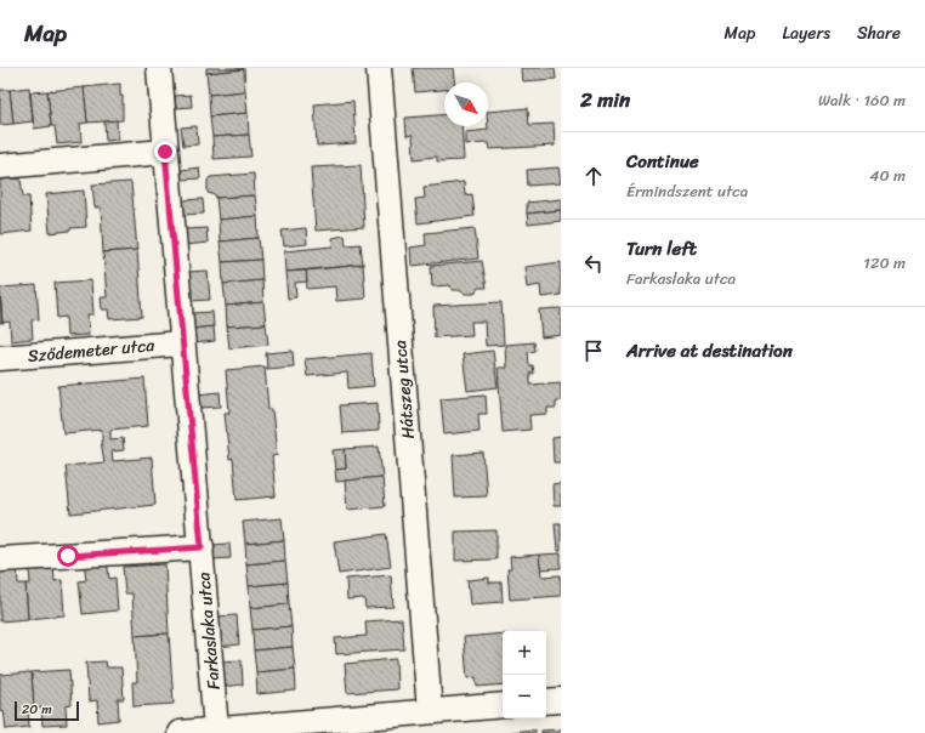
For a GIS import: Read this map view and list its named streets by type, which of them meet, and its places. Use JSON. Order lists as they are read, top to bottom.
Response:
{
  "streets": {
    "street": ["Sződemeter utca", "Hátszeg utca", "Farkaslaka utca"]
  },
  "crossings": [
    ["Sződemeter utca", "Farkaslaka utca"]
  ],
  "scale_bar": "20 m",
  "north": "bottom right",
  "page": {
    "header": "Map",
    "nav": ["Map", "Layers", "Share"],
    "heading": ["2 min", "Walk · 160 m"],
    "list": [
      ["Continue", "Érmindszent utca", "40 m"],
      ["Turn left", "Farkaslaka utca", "120 m"],
      "Arrive at destination"
    ],
    "map_buttons": ["+", "−"],
    "scale": "20 m"
  }
}
